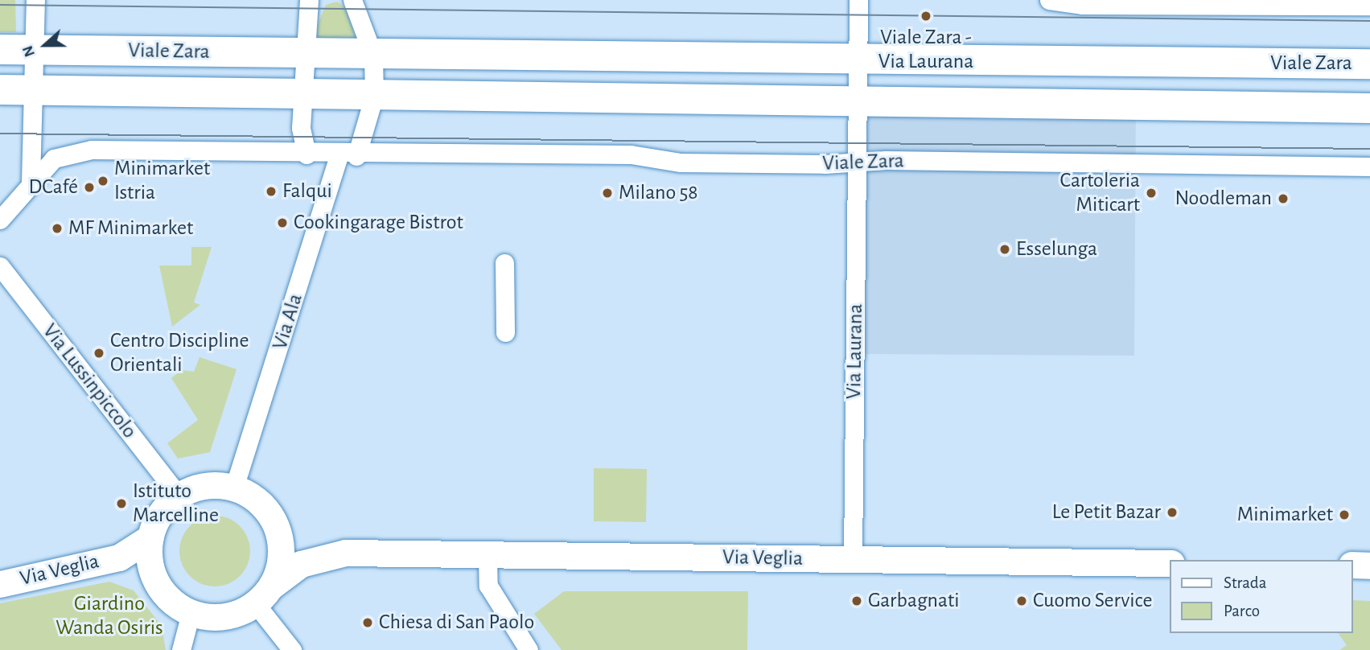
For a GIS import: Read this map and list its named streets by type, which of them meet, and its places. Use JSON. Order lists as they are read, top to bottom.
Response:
{
  "streets": {
    "main road": ["Viale Zara"],
    "street": [
      "Via Ala",
      "Via Laurana",
      "Via Lussinpiccolo",
      "Via Veglia"
    ]
  },
  "crossings": [
    ["Viale Zara", "Via Ala"],
    ["Viale Zara", "Via Laurana"],
    ["Via Ala", "Via Lussinpiccolo"],
    ["Via Ala", "Via Veglia"],
    ["Via Laurana", "Via Veglia"],
    ["Via Lussinpiccolo", "Via Veglia"]
  ],
  "parks": ["Giardino Wanda Osiris"],
  "places": [
    "Viale Zara - Via Laurana",
    "Minimarket Istria",
    "DCafé",
    "Falqui",
    "Milano 58",
    "Cartoleria Miticart",
    "Noodleman",
    "Cookingarage Bistrot",
    "MF Minimarket",
    "Esselunga",
    "Centro Discipline Orientali",
    "Istituto Marcelline",
    "Le Petit Bazar",
    "Minimarket",
    "Garbagnati",
    "Cuomo Service",
    "Chiesa di San Paolo"
  ],
  "legend": ["Strada", "Parco"],
  "north": "left"
}
